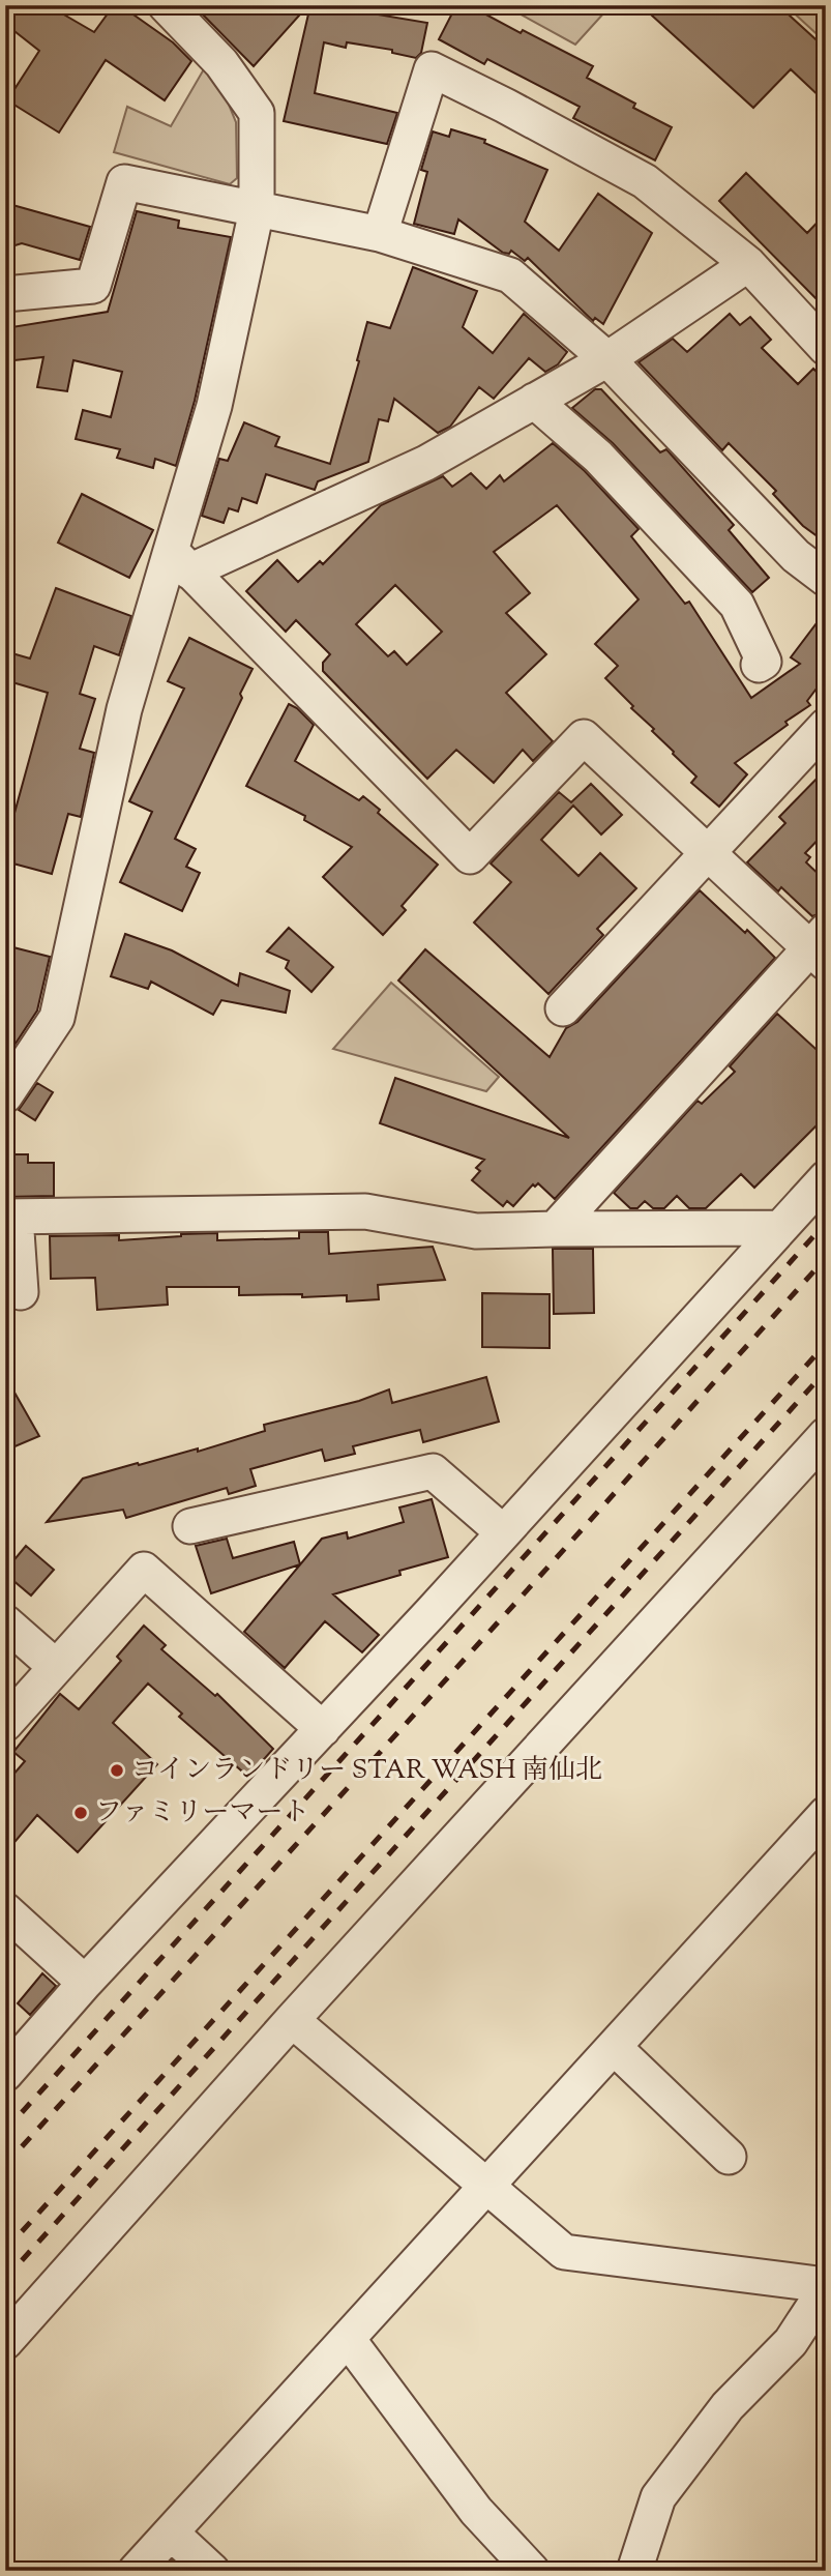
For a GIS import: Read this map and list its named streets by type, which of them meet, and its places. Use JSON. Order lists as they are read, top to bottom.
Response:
{
  "places": ["コインランドリー STAR WASH 南仙北", "ファミリーマート"]
}
